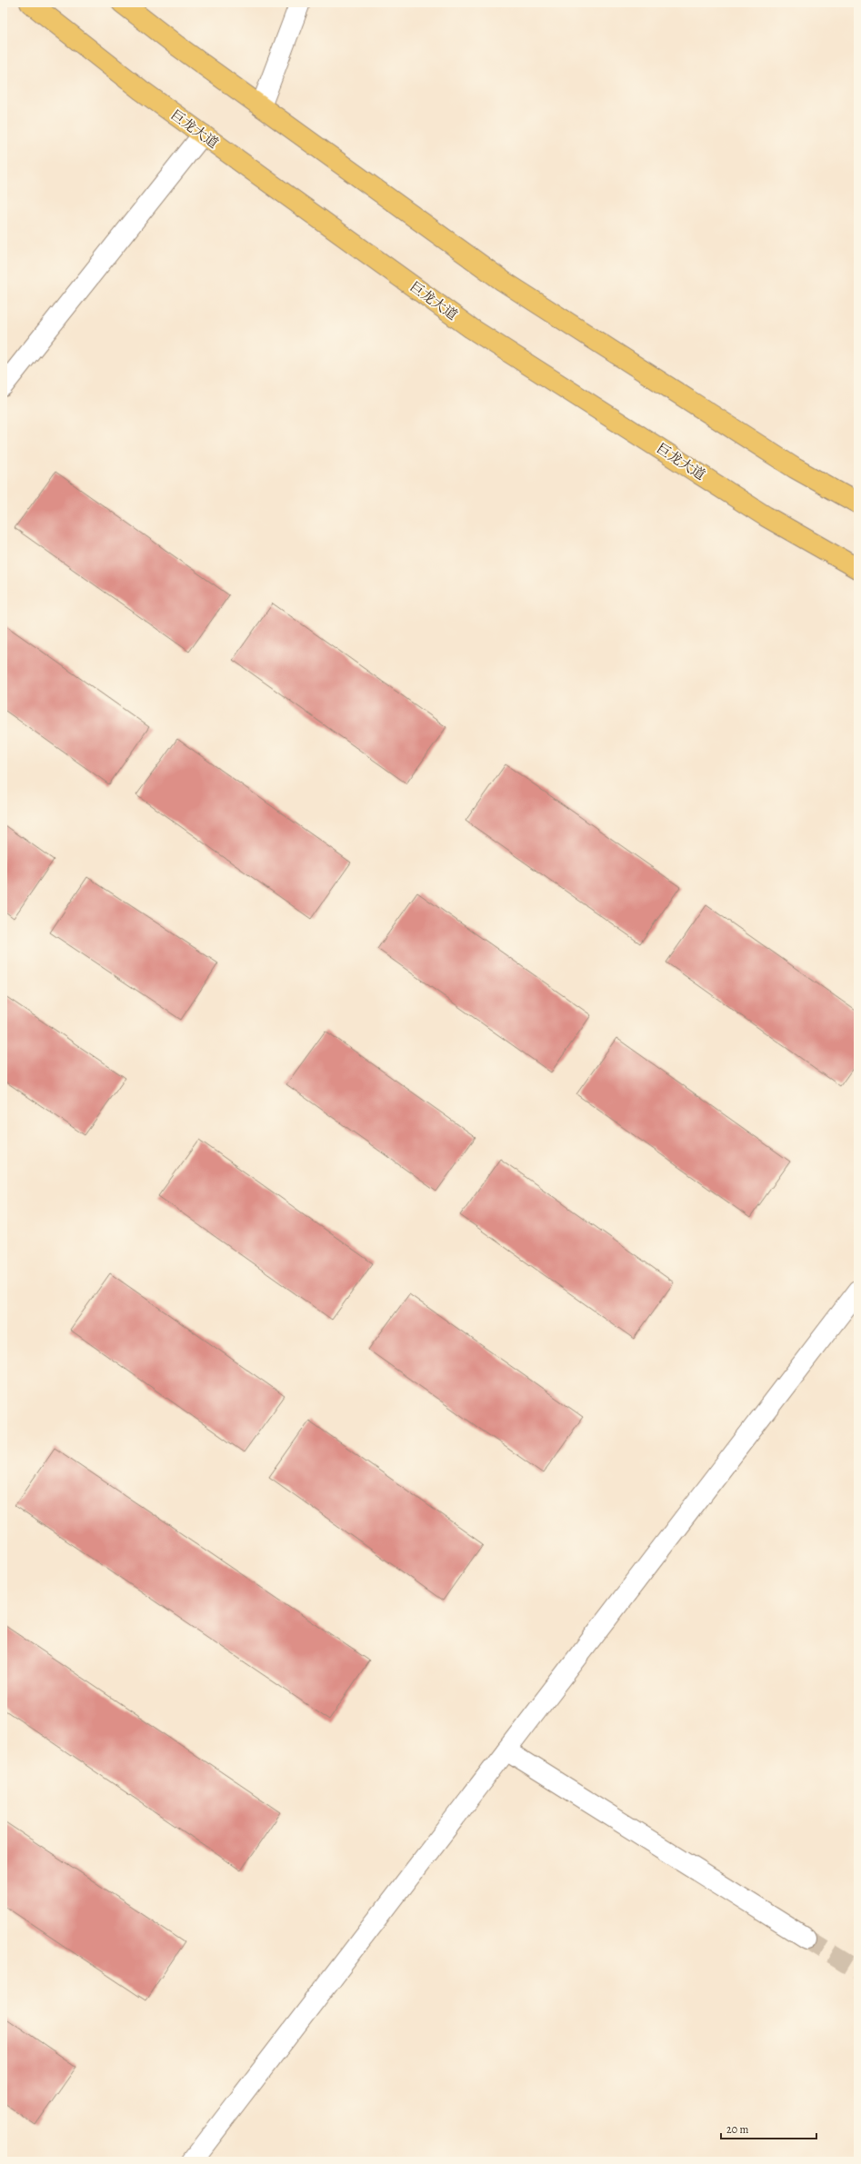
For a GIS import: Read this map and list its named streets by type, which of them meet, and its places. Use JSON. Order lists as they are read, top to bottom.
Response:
{
  "streets": {
    "main road": ["巨龙大道"]
  },
  "scale_bar": "20 m"
}
